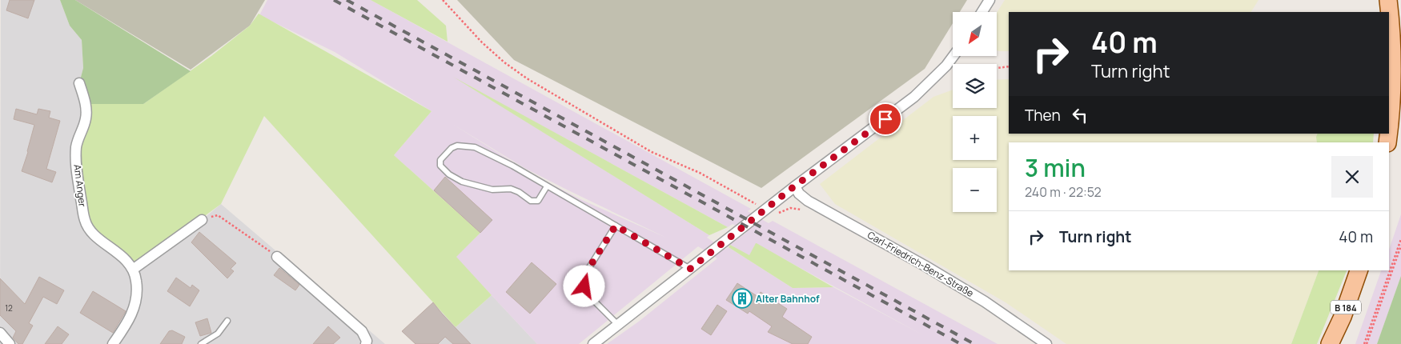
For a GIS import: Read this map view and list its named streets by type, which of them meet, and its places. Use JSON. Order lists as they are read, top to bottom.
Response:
{
  "streets": {
    "main road": ["B 184"],
    "street": ["Am Anger", "Carl-Friedrich-Benz-Straße"]
  },
  "places": {
    "building": ["Alter Bahnhof"]
  },
  "house_numbers": ["12"],
  "north": "bottom left",
  "page": {
    "map_buttons": ["+", "−"],
    "turn": ["40 m", "Turn right"],
    "then": "Then",
    "heading": ["3 min", "240 m · 22:52"],
    "list": [
      {
        "name": "Turn right",
        "value": "40 m"
      }
    ]
  }
}
